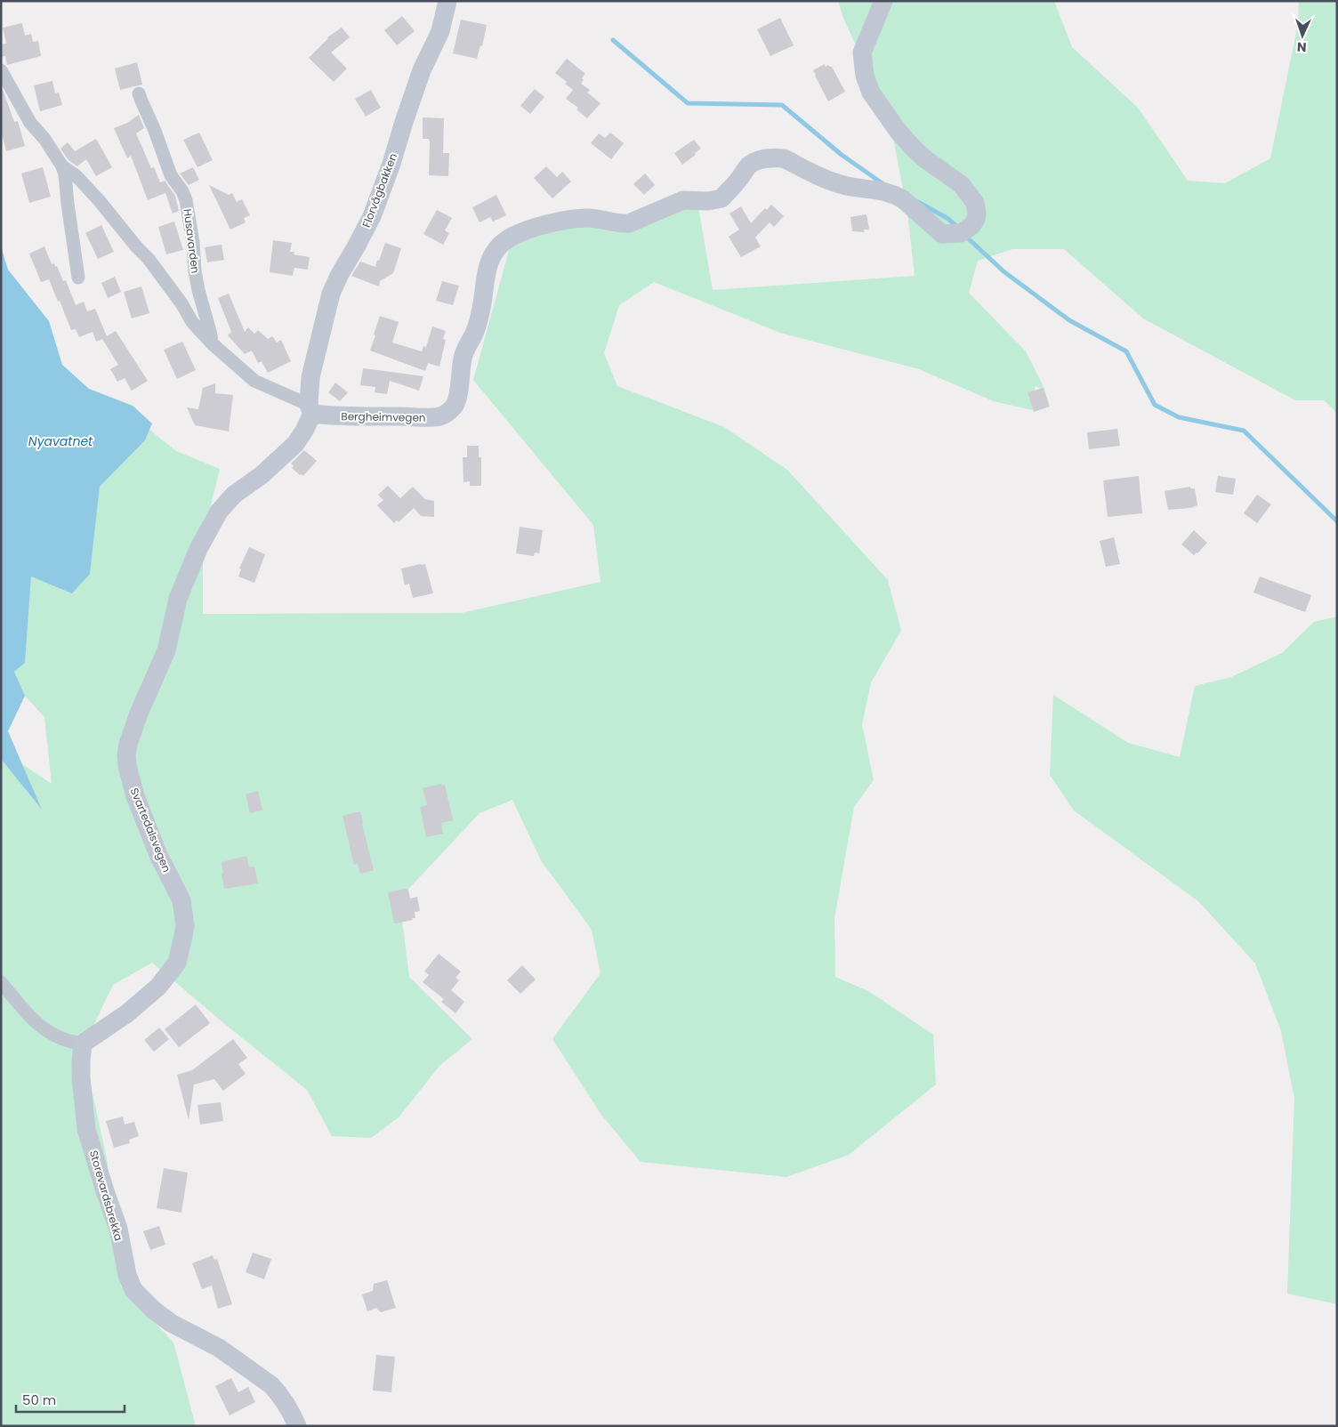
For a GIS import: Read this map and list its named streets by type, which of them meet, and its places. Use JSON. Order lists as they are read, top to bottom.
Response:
{
  "streets": {
    "street": [
      "Florvågbakken",
      "Husavarden",
      "Bergheimvegen",
      "Svartedalsvegen",
      "Storevardsbrekka"
    ]
  },
  "crossings": [
    ["Florvågbakken", "Bergheimvegen"],
    ["Florvågbakken", "Svartedalsvegen"],
    ["Bergheimvegen", "Svartedalsvegen"],
    ["Svartedalsvegen", "Storevardsbrekka"]
  ],
  "water": ["Nyavatnet"],
  "scale_bar": "50 m",
  "north": "bottom"
}
